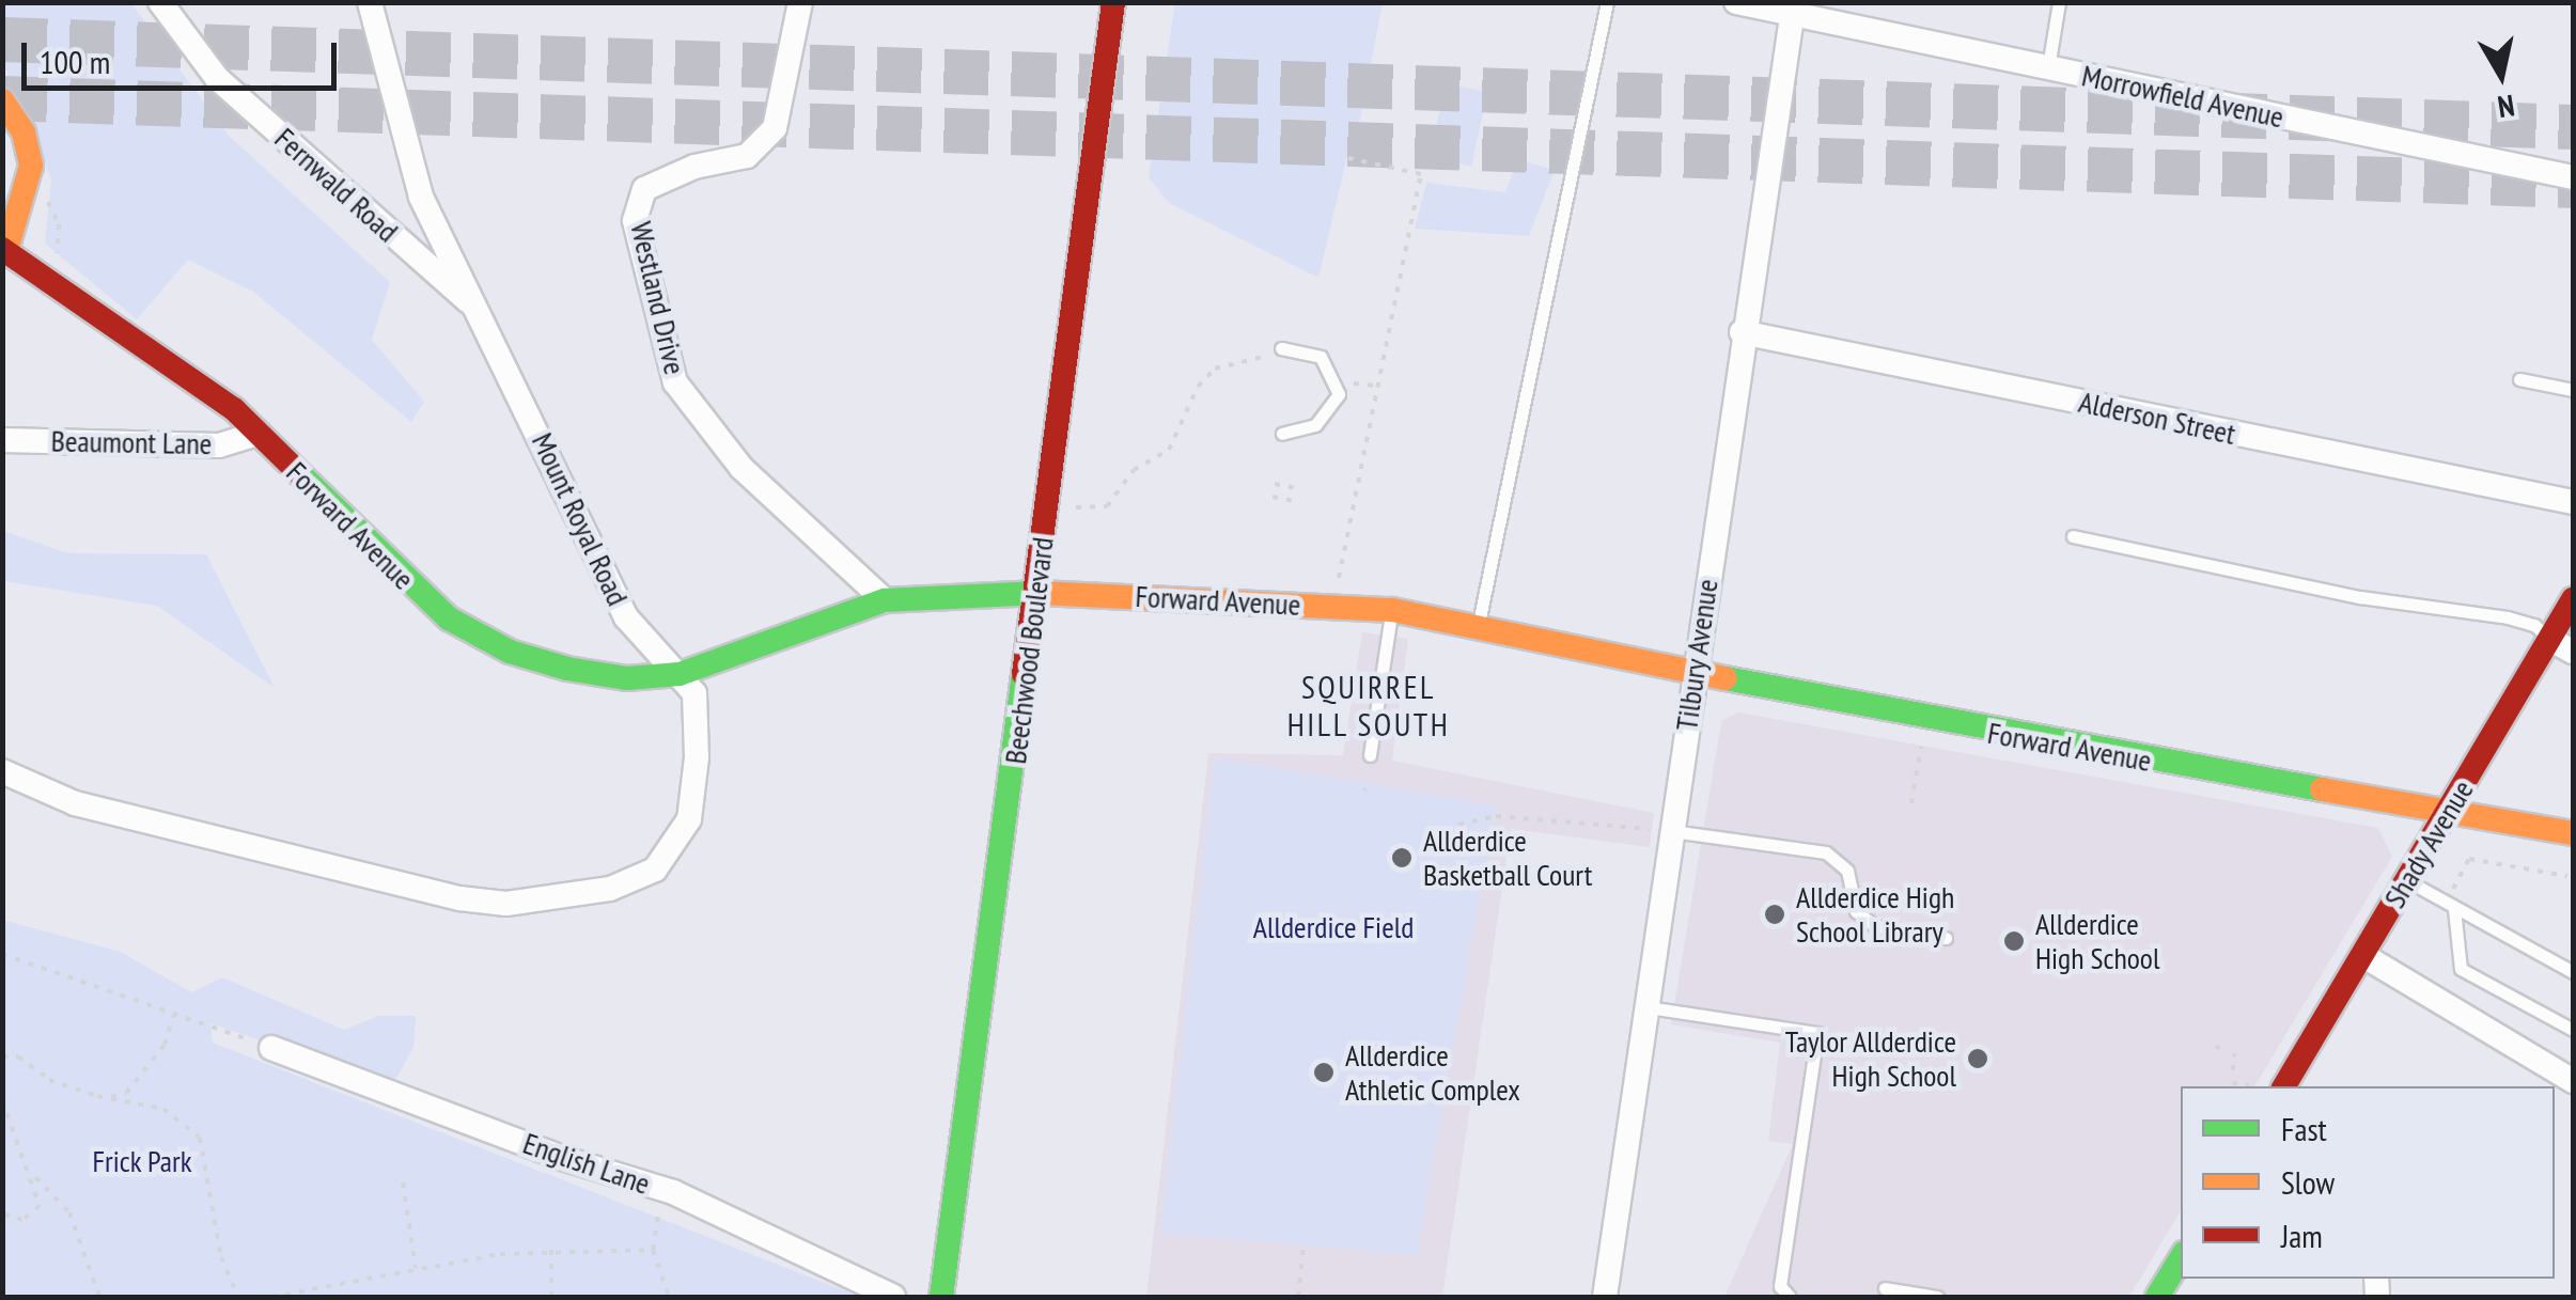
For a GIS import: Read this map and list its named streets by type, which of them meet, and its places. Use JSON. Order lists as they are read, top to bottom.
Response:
{
  "streets": {
    "main road": ["Forward Avenue", "Beechwood Boulevard", "Shady Avenue"],
    "street": [
      "Morrowfield Avenue",
      "Fernwald Road",
      "Westland Drive",
      "Alderson Street",
      "Beaumont Lane",
      "Mount Royal Road",
      "Tilbury Avenue",
      "English Lane"
    ]
  },
  "crossings": [
    ["Morrowfield Avenue", "Tilbury Avenue"],
    ["Fernwald Road", "Mount Royal Road"],
    ["Westland Drive", "Forward Avenue"],
    ["Alderson Street", "Tilbury Avenue"],
    ["Beaumont Lane", "Forward Avenue"],
    ["Mount Royal Road", "Forward Avenue"],
    ["Forward Avenue", "Beechwood Boulevard"],
    ["Forward Avenue", "Tilbury Avenue"],
    ["Forward Avenue", "Shady Avenue"]
  ],
  "districts": ["SQUIRREL HILL SOUTH"],
  "parks": ["Allderdice Field", "Frick Park"],
  "places": [
    "Allderdice Basketball Court",
    "Allderdice High School Library",
    "Allderdice High School",
    "Taylor Allderdice High School",
    "Allderdice Athletic Complex"
  ],
  "legend": ["Fast", "Slow", "Jam"],
  "scale_bar": "100 m",
  "north": "bottom"
}
